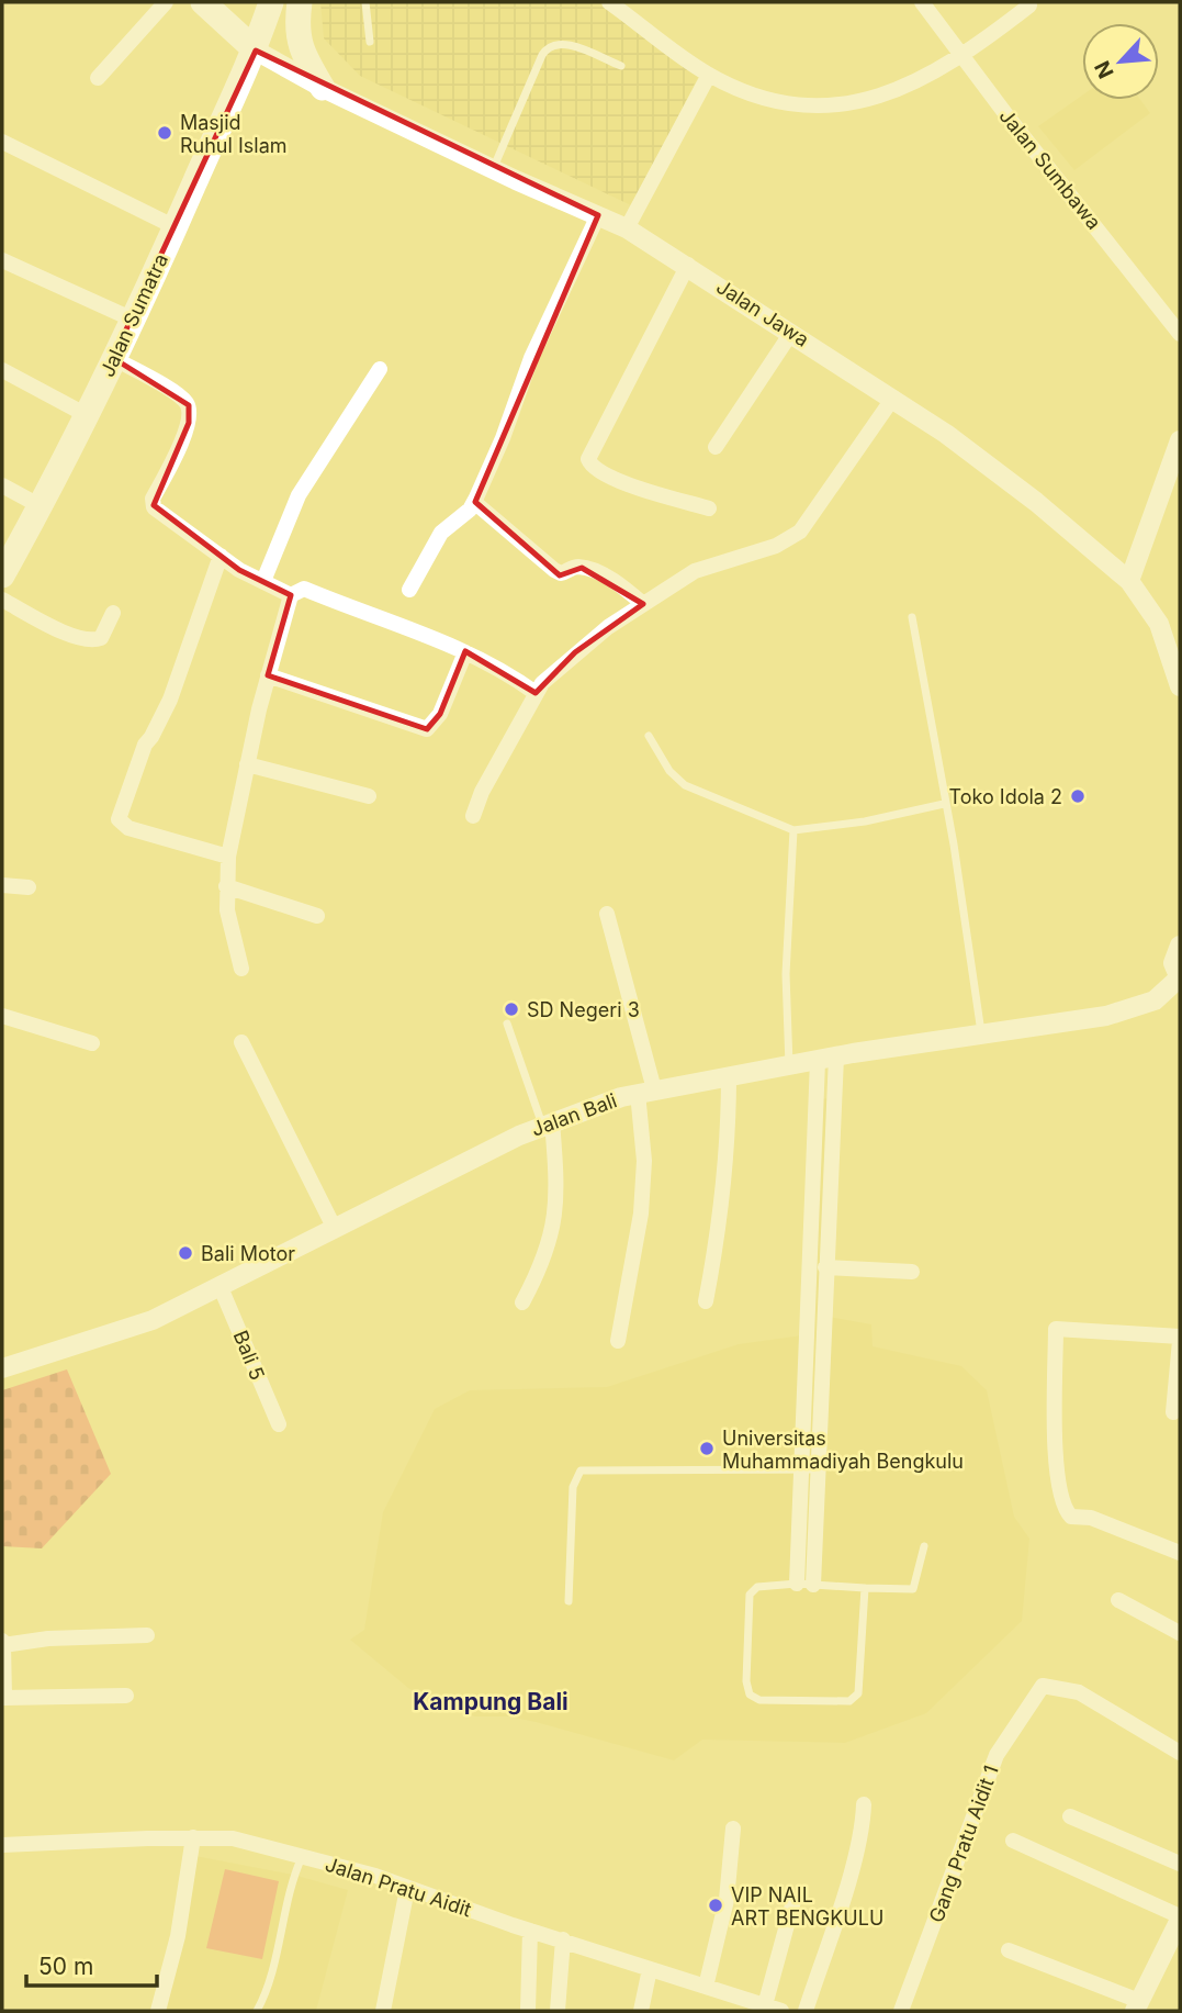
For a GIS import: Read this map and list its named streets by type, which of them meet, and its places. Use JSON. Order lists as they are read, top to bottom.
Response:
{
  "streets": {
    "main road": ["Jalan Sumatra"],
    "street": [
      "Jalan Sumbawa",
      "Jalan Jawa",
      "Jalan Bali",
      "Bali 5",
      "Gang Pratu Aidit 1",
      "Jalan Pratu Aidit"
    ]
  },
  "crossings": [
    ["Jalan Jawa", "Jalan Sumatra"],
    ["Jalan Bali", "Bali 5"]
  ],
  "districts": ["Kampung Bali"],
  "places": [
    "Masjid Ruhul Islam",
    "Toko Idola 2",
    "SD Negeri 3",
    "Bali Motor",
    "Universitas Muhammadiyah Bengkulu",
    "VIP NAIL ART BENGKULU"
  ],
  "scale_bar": "50 m",
  "north": "bottom left"
}
